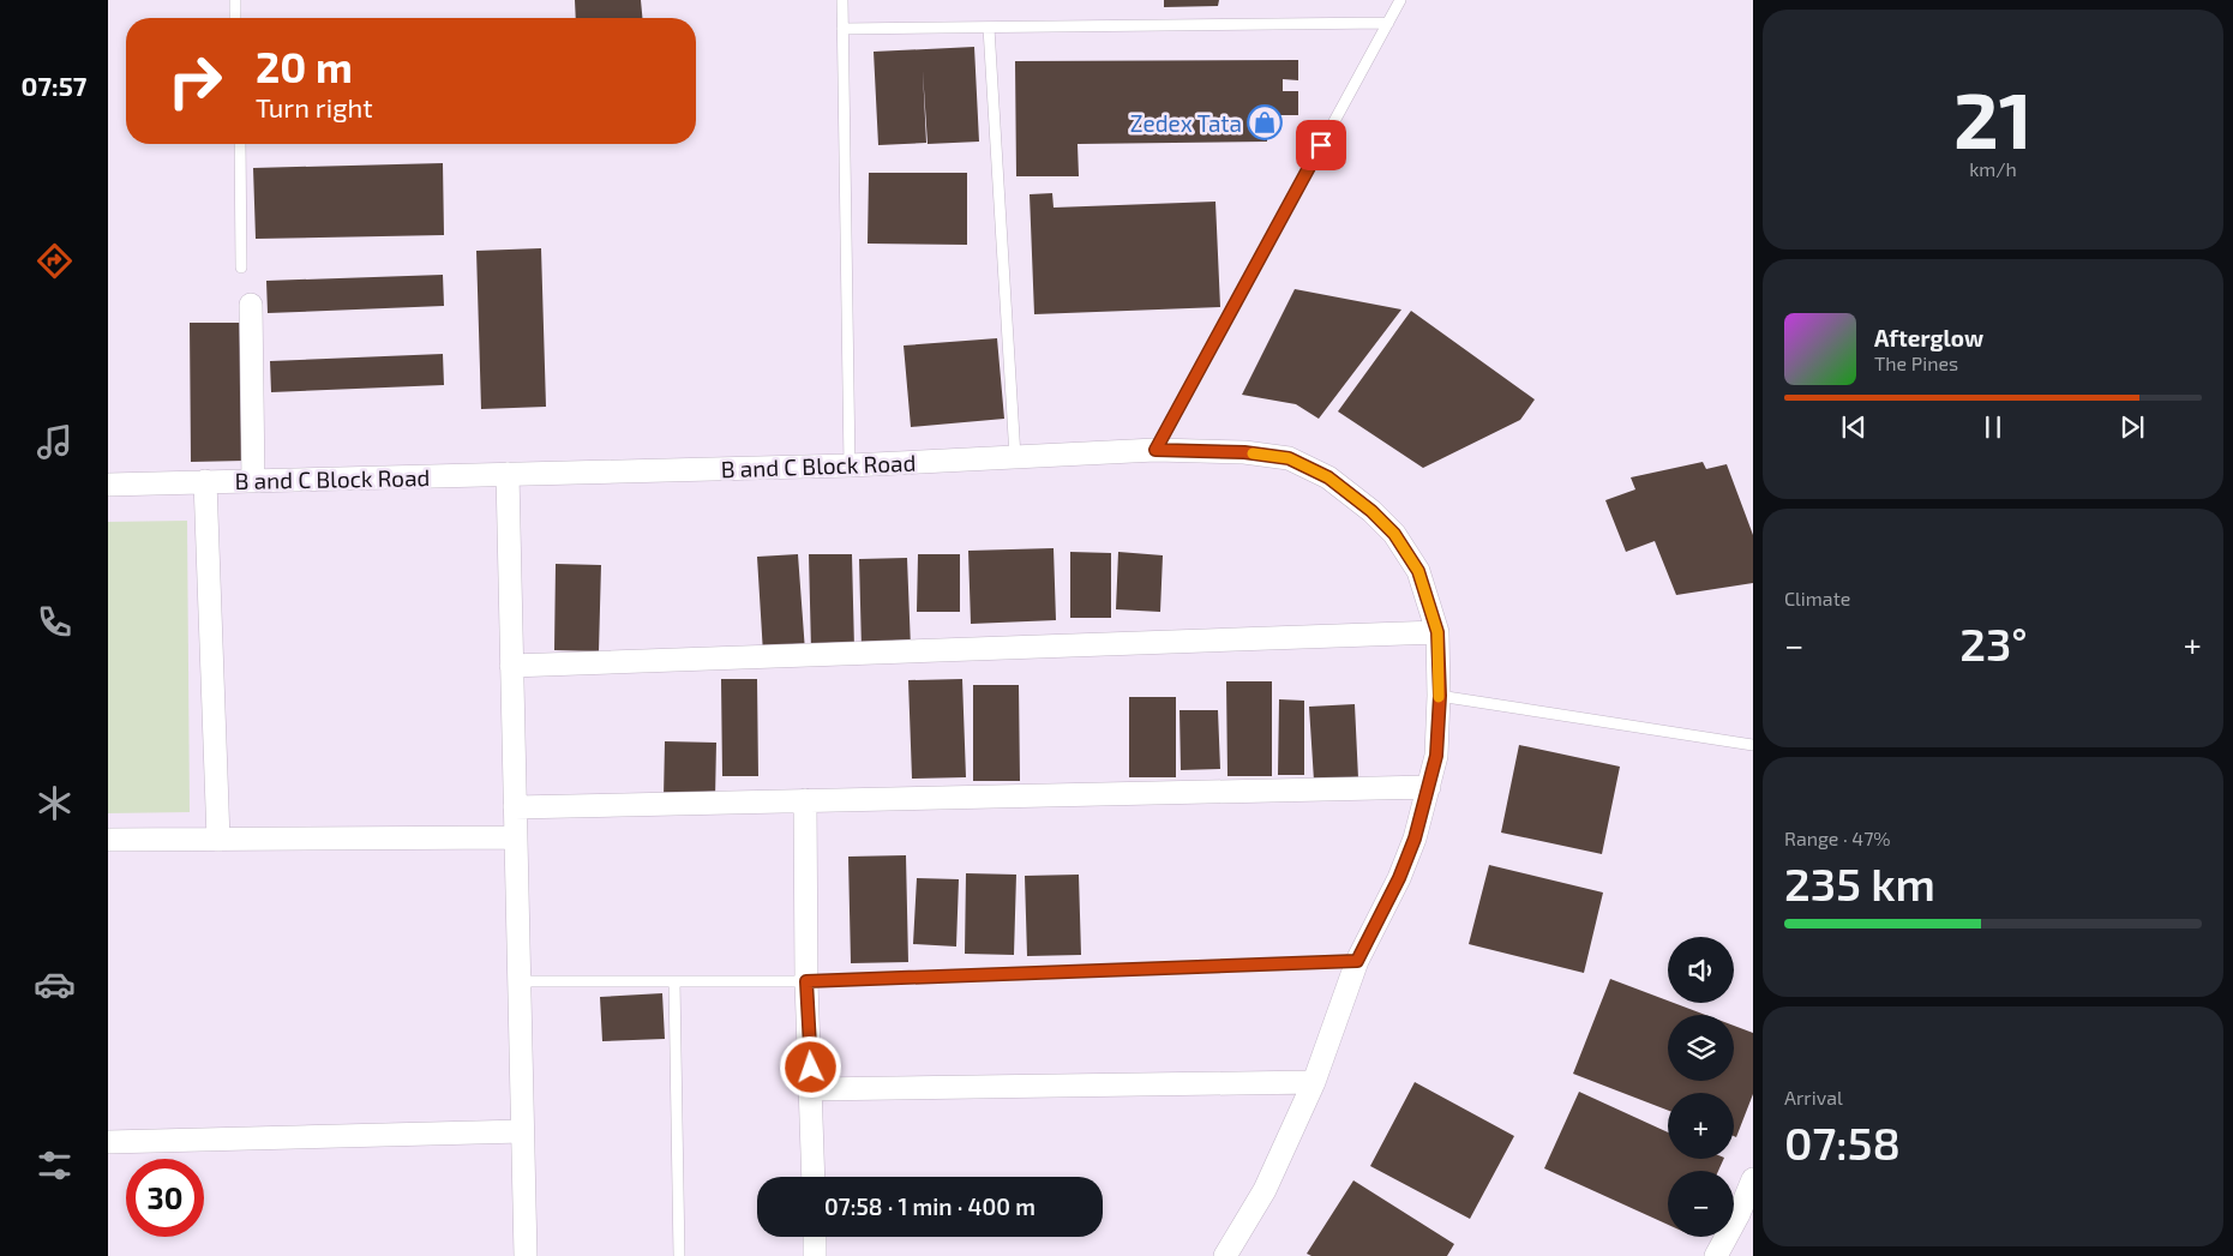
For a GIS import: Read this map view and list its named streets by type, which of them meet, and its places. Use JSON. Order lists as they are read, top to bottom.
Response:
{
  "streets": {
    "street": ["B and C Block Road"]
  },
  "places": {
    "shop": ["Zedex Tata"]
  },
  "page": {
    "tabs": "07:57",
    "tile": [
      ["21", "km/h"],
      "Climate",
      ["Range · 47%", "235 km"],
      ["Arrival", "07:58"]
    ],
    "turn": ["20 m", "Turn right"],
    "song": ["Afterglow", "The Pines"],
    "heat": ["−", "23°", "+"],
    "map_buttons": ["+", "−"],
    "limit": "30",
    "trip": "07:58 · 1 min · 400 m"
  }
}
